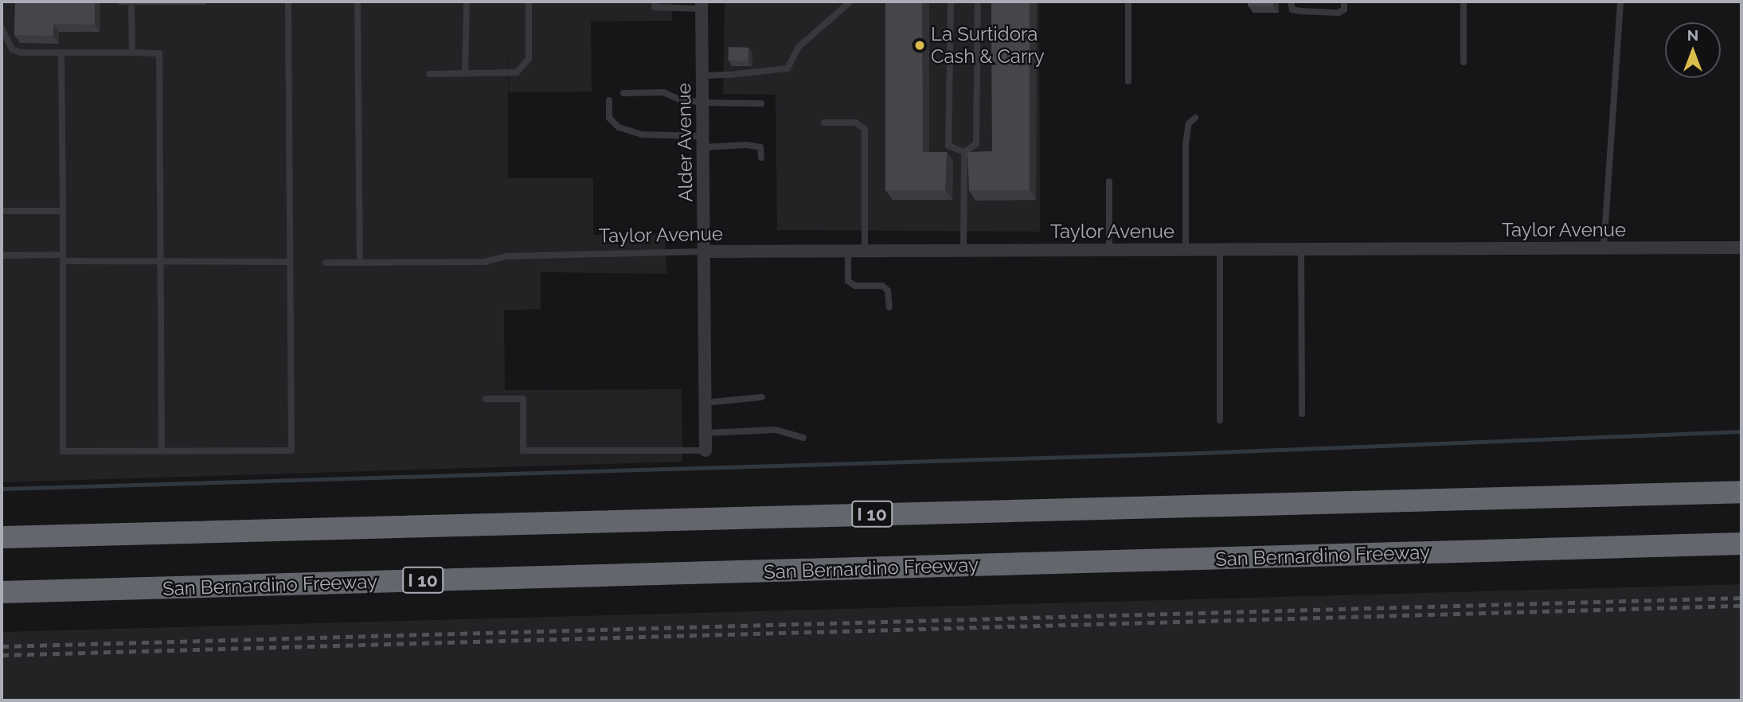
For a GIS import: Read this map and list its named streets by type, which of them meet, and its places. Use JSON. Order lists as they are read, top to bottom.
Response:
{
  "streets": {
    "highway": ["I 10", "San Bernardino Freeway"],
    "street": ["Alder Avenue", "Taylor Avenue"]
  },
  "crossings": [
    ["Alder Avenue", "Taylor Avenue"]
  ],
  "places": ["La Surtidora Cash & Carry"],
  "north": "top"
}
